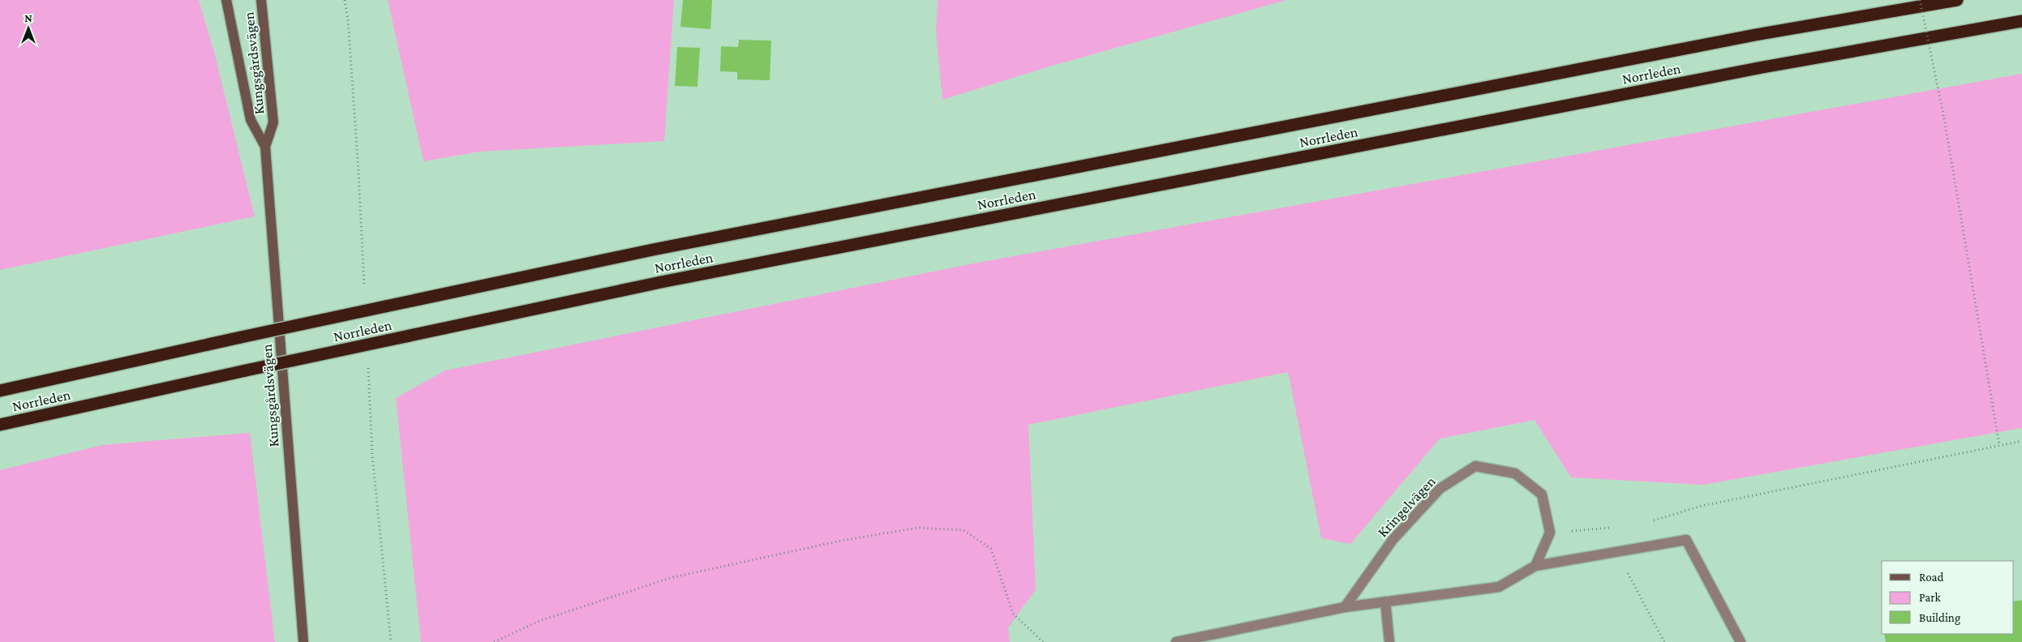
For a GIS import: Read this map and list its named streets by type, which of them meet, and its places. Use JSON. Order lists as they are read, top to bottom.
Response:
{
  "streets": {
    "highway": ["Norrleden"],
    "street": ["Kungsgårdsvägen", "Kringelvägen"]
  },
  "legend": ["Road", "Park", "Building"],
  "north": "top"
}
